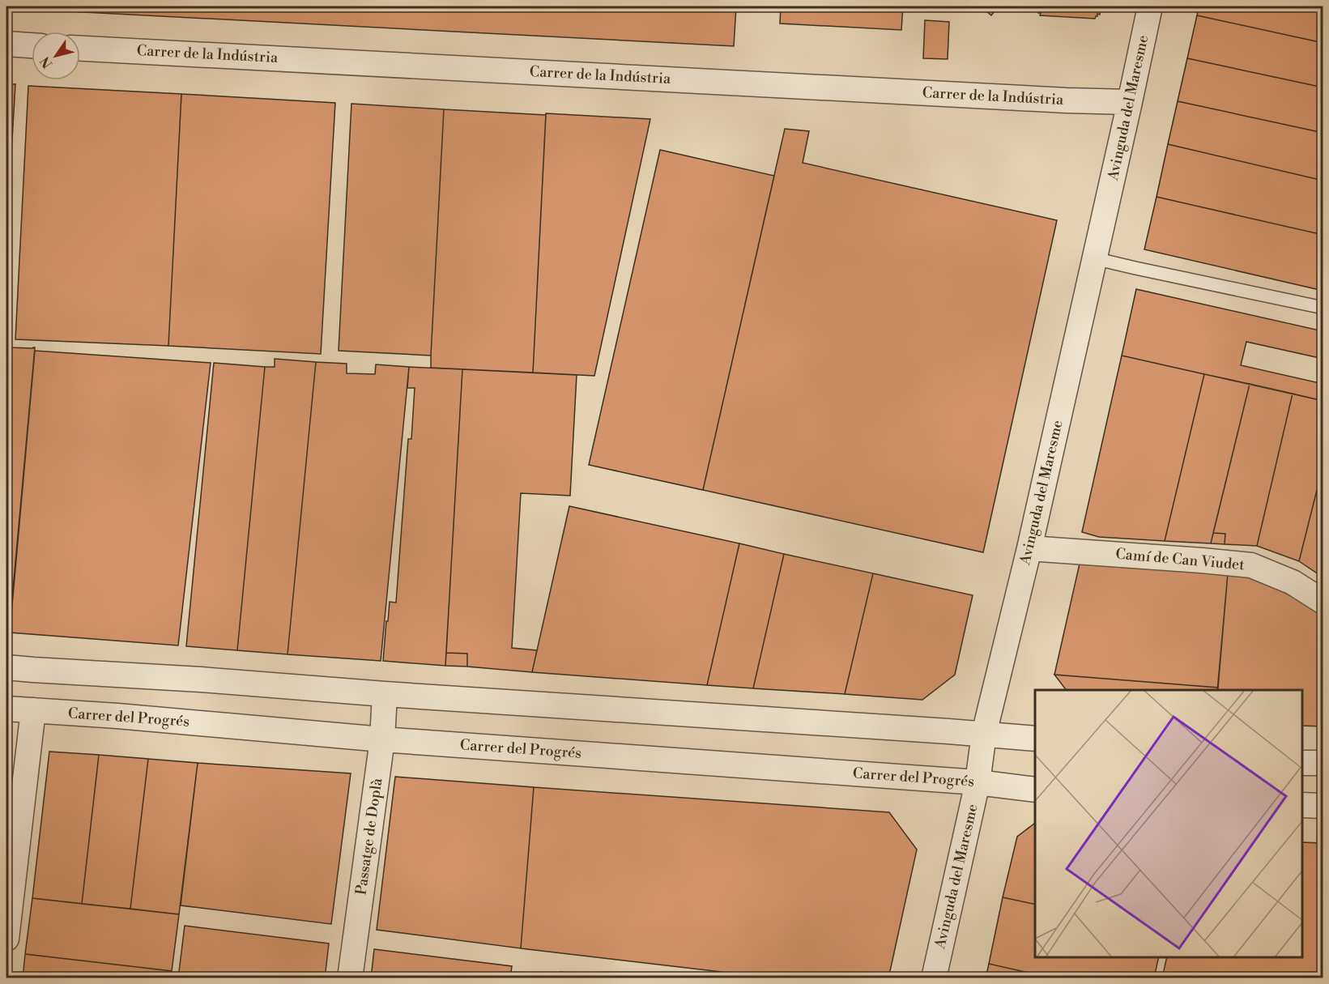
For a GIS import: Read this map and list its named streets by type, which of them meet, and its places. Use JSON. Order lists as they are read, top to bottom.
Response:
{
  "streets": {
    "street": [
      "Carrer de la Indústria",
      "Avinguda del Maresme",
      "Camí de Can Viudet",
      "Carrer del Progrés",
      "Passatge de Doplà"
    ]
  },
  "crossings": [
    ["Carrer de la Indústria", "Avinguda del Maresme"],
    ["Avinguda del Maresme", "Camí de Can Viudet"],
    ["Avinguda del Maresme", "Carrer del Progrés"],
    ["Carrer del Progrés", "Passatge de Doplà"]
  ],
  "north": "bottom left"
}
